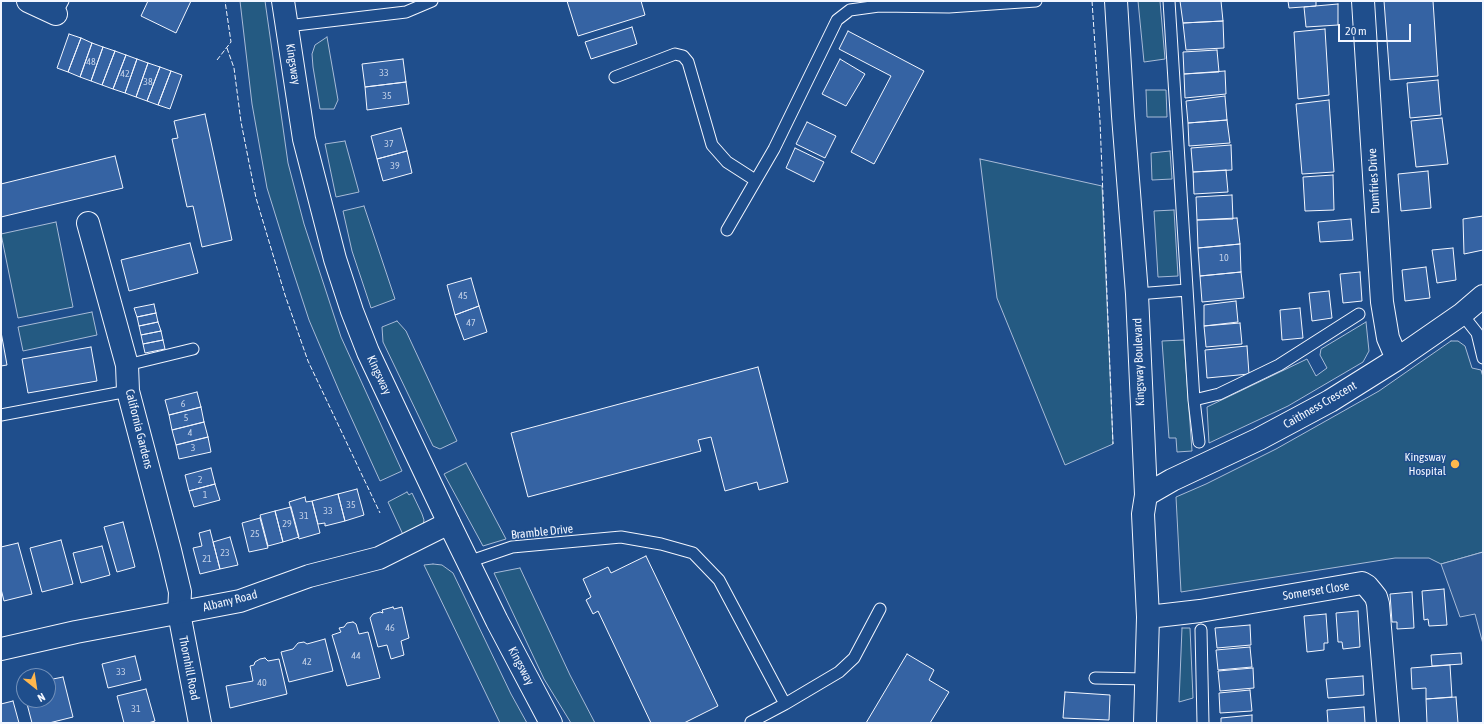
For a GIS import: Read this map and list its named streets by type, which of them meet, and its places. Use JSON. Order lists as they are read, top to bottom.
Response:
{
  "streets": {
    "main road": [
      "Kingsway",
      "Dumfries Drive",
      "Kingsway Boulevard",
      "Caithness Crescent",
      "California Gardens",
      "Somerset Close",
      "Albany Road",
      "Thornhill Road"
    ],
    "lane": ["Bramble Drive"]
  },
  "crossings": [
    ["Kingsway", "Bramble Drive"],
    ["Kingsway", "Albany Road"],
    ["Dumfries Drive", "Caithness Crescent"],
    ["Kingsway Boulevard", "Caithness Crescent"],
    ["Kingsway Boulevard", "Somerset Close"],
    ["California Gardens", "Albany Road"],
    ["California Gardens", "Thornhill Road"],
    ["Albany Road", "Thornhill Road"]
  ],
  "places": ["Kingsway Hospital"],
  "house_numbers": [
    "48",
    "33",
    "42",
    "38",
    "35",
    "37",
    "39",
    "10",
    "45",
    "47",
    "6",
    "5",
    "4",
    "3",
    "2",
    "1",
    "35",
    "33",
    "31",
    "29",
    "25",
    "23",
    "21",
    "46",
    "44",
    "42",
    "33",
    "40",
    "31"
  ],
  "scale_bar": "20 m",
  "north": "bottom right"
}
